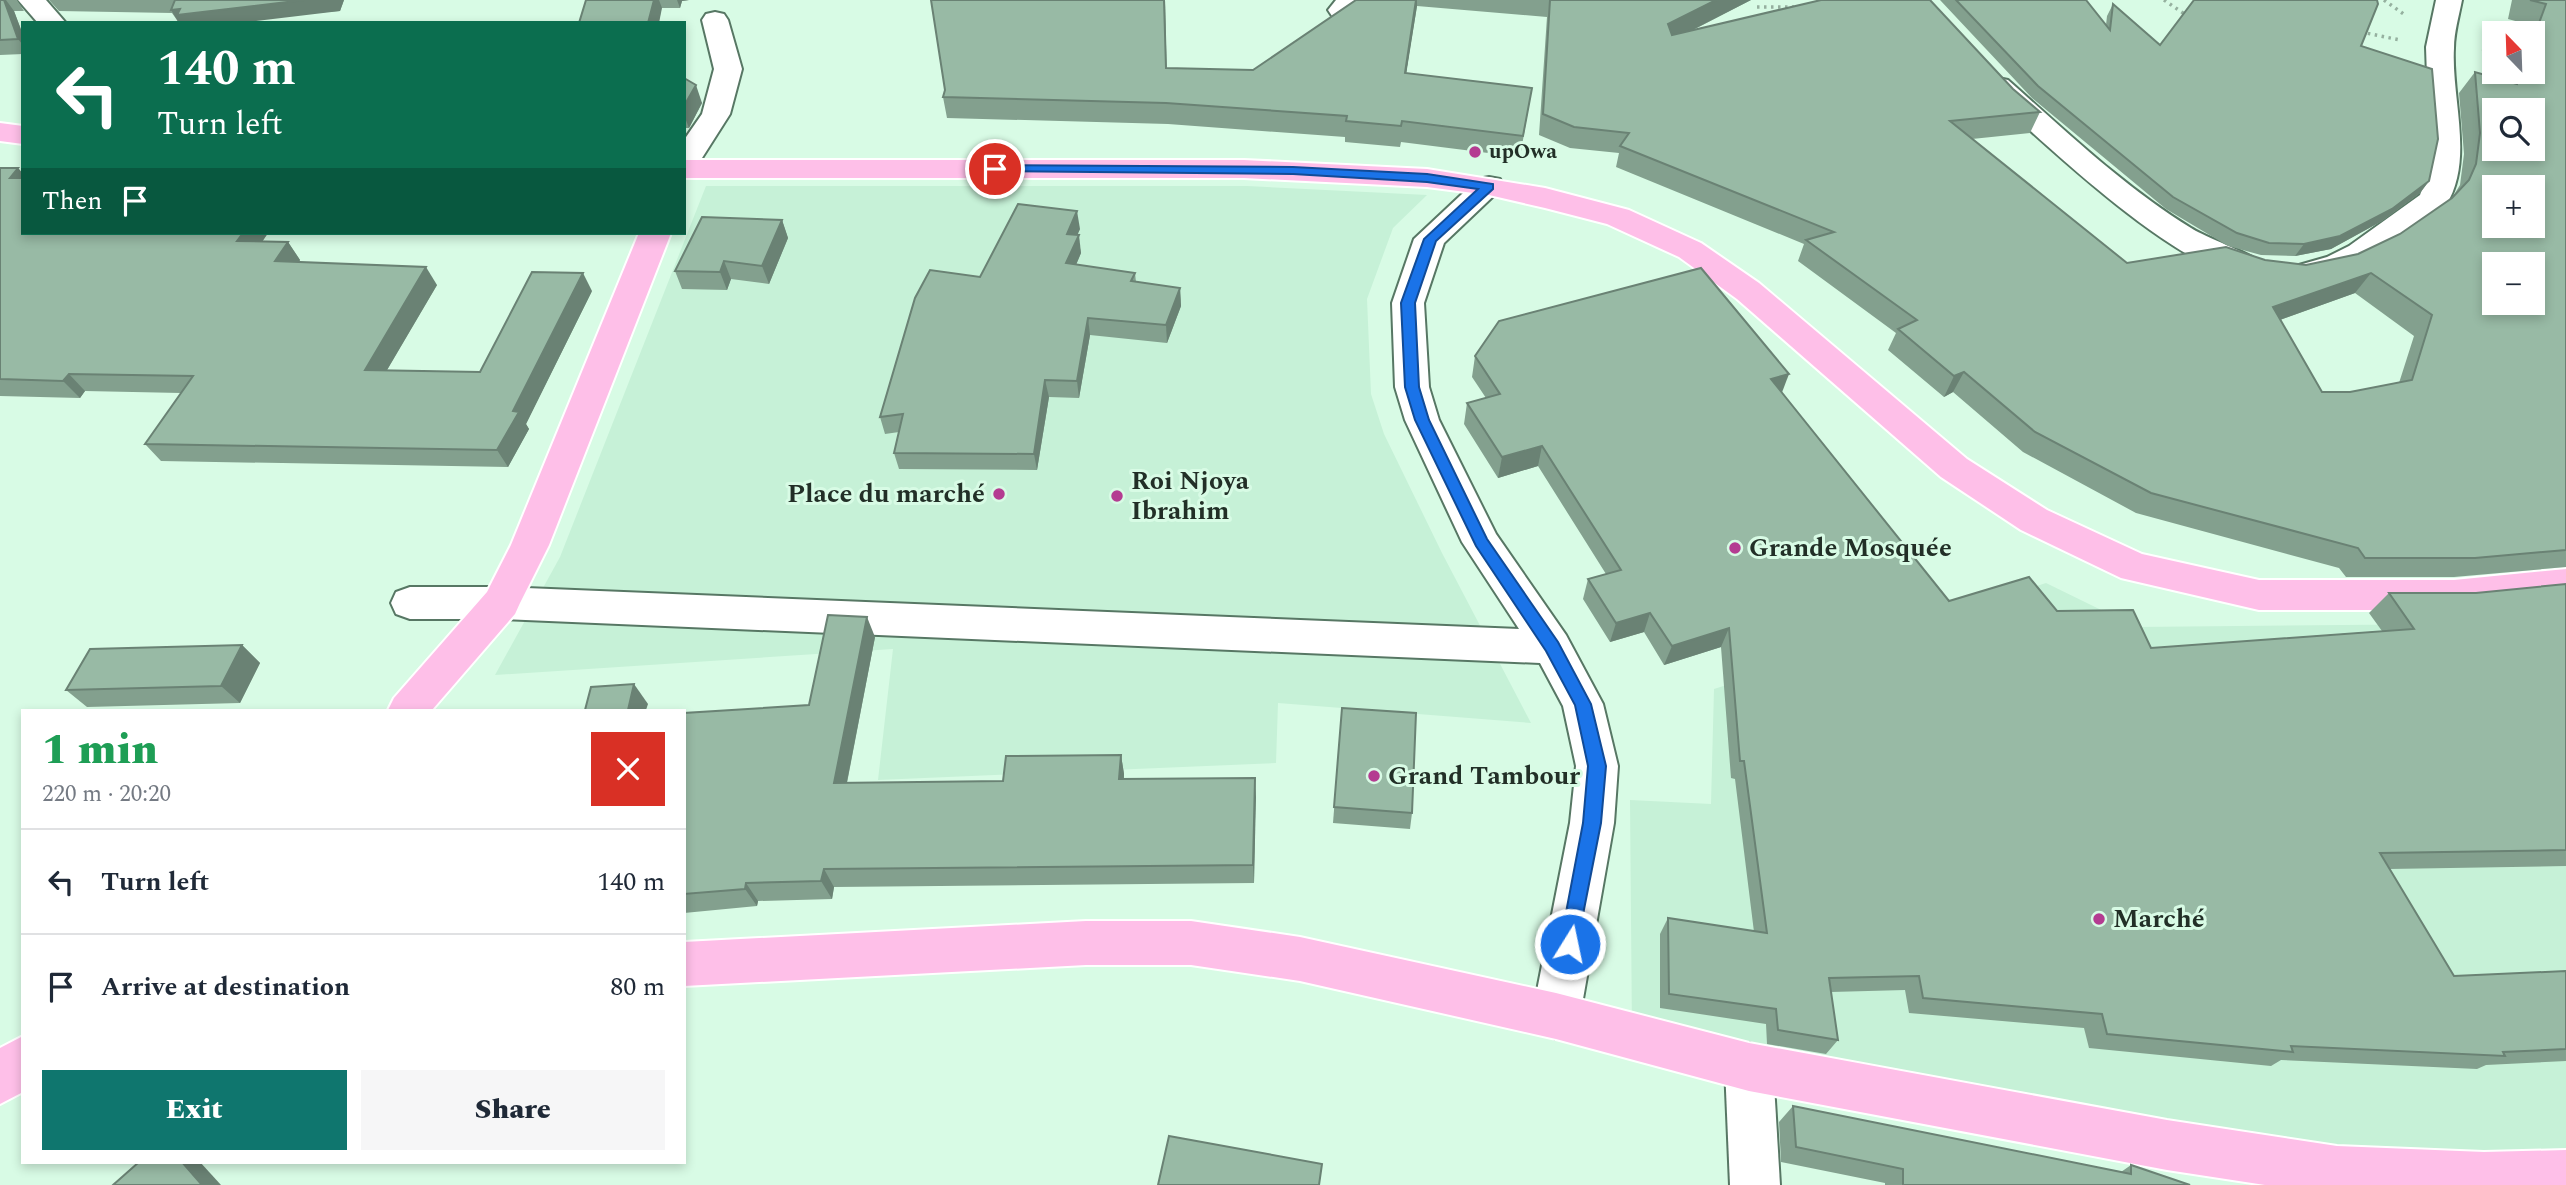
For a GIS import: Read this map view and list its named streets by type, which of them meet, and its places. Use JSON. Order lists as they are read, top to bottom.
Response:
{
  "places": [
    "upOwa",
    "Place du marché",
    "Roi Njoya Ibrahim",
    "Grande Mosquée",
    "Grand Tambour",
    "Marché"
  ],
  "north": "top left",
  "page": {
    "map_buttons": ["+", "−"],
    "turn": ["140 m", "Turn left"],
    "then": "Then",
    "heading": ["1 min", "220 m · 20:20"],
    "list": [
      {
        "name": "Turn left",
        "value": "140 m"
      },
      {
        "name": "Arrive at destination",
        "value": "80 m"
      }
    ],
    "buttons": ["Exit", "Share"]
  }
}
